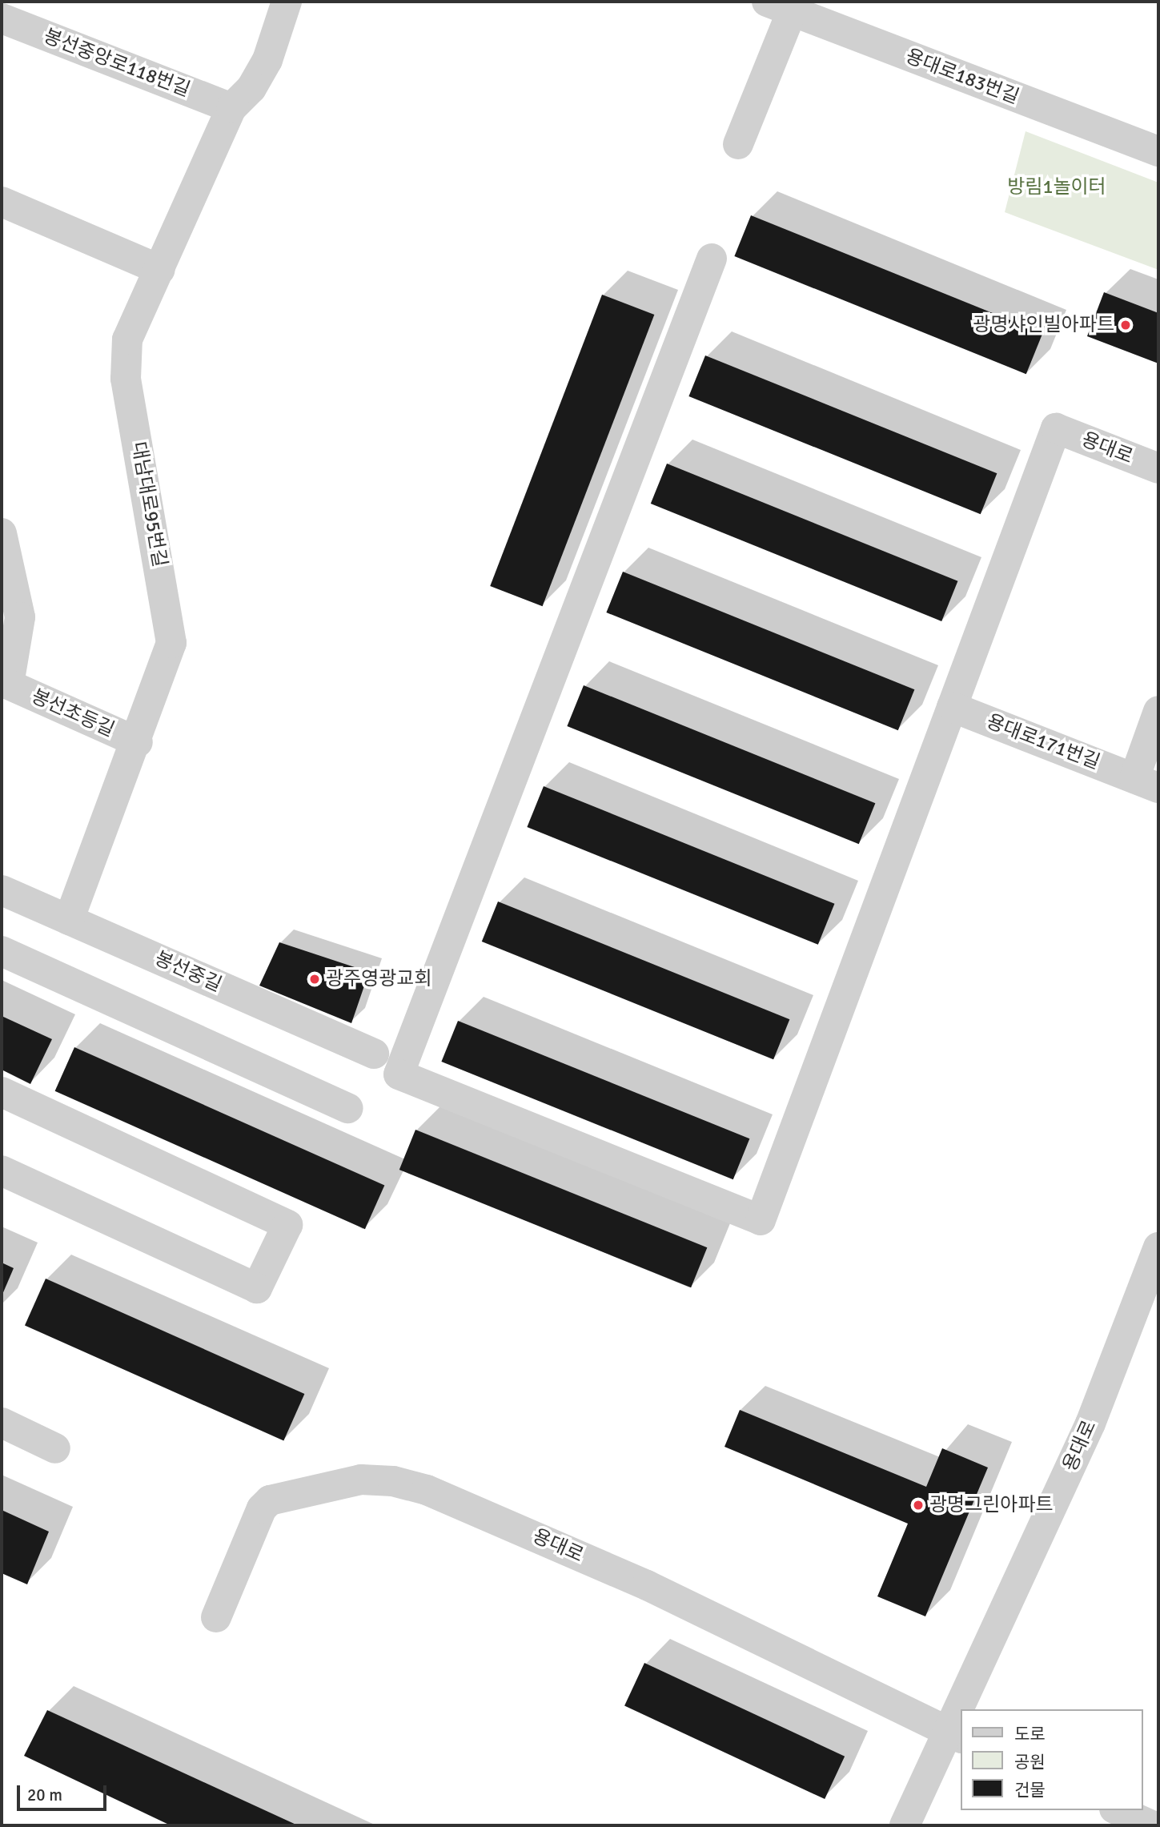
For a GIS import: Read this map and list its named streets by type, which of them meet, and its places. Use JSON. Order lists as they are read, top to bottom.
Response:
{
  "streets": {
    "street": [
      "봉선중앙로118번길",
      "용대로183번길",
      "용대로",
      "대남대로95번길",
      "봉선초등길",
      "용대로171번길",
      "봉선중길"
    ]
  },
  "crossings": [
    ["봉선중앙로118번길", "대남대로95번길"],
    ["용대로", "용대로171번길"],
    ["대남대로95번길", "봉선초등길"],
    ["대남대로95번길", "봉선중길"]
  ],
  "parks": ["방림1놀이터"],
  "places": ["광명샤인빌아파트", "광주영광교회", "광명그린아파트"],
  "legend": ["도로", "공원", "건물"],
  "scale_bar": "20 m"
}
